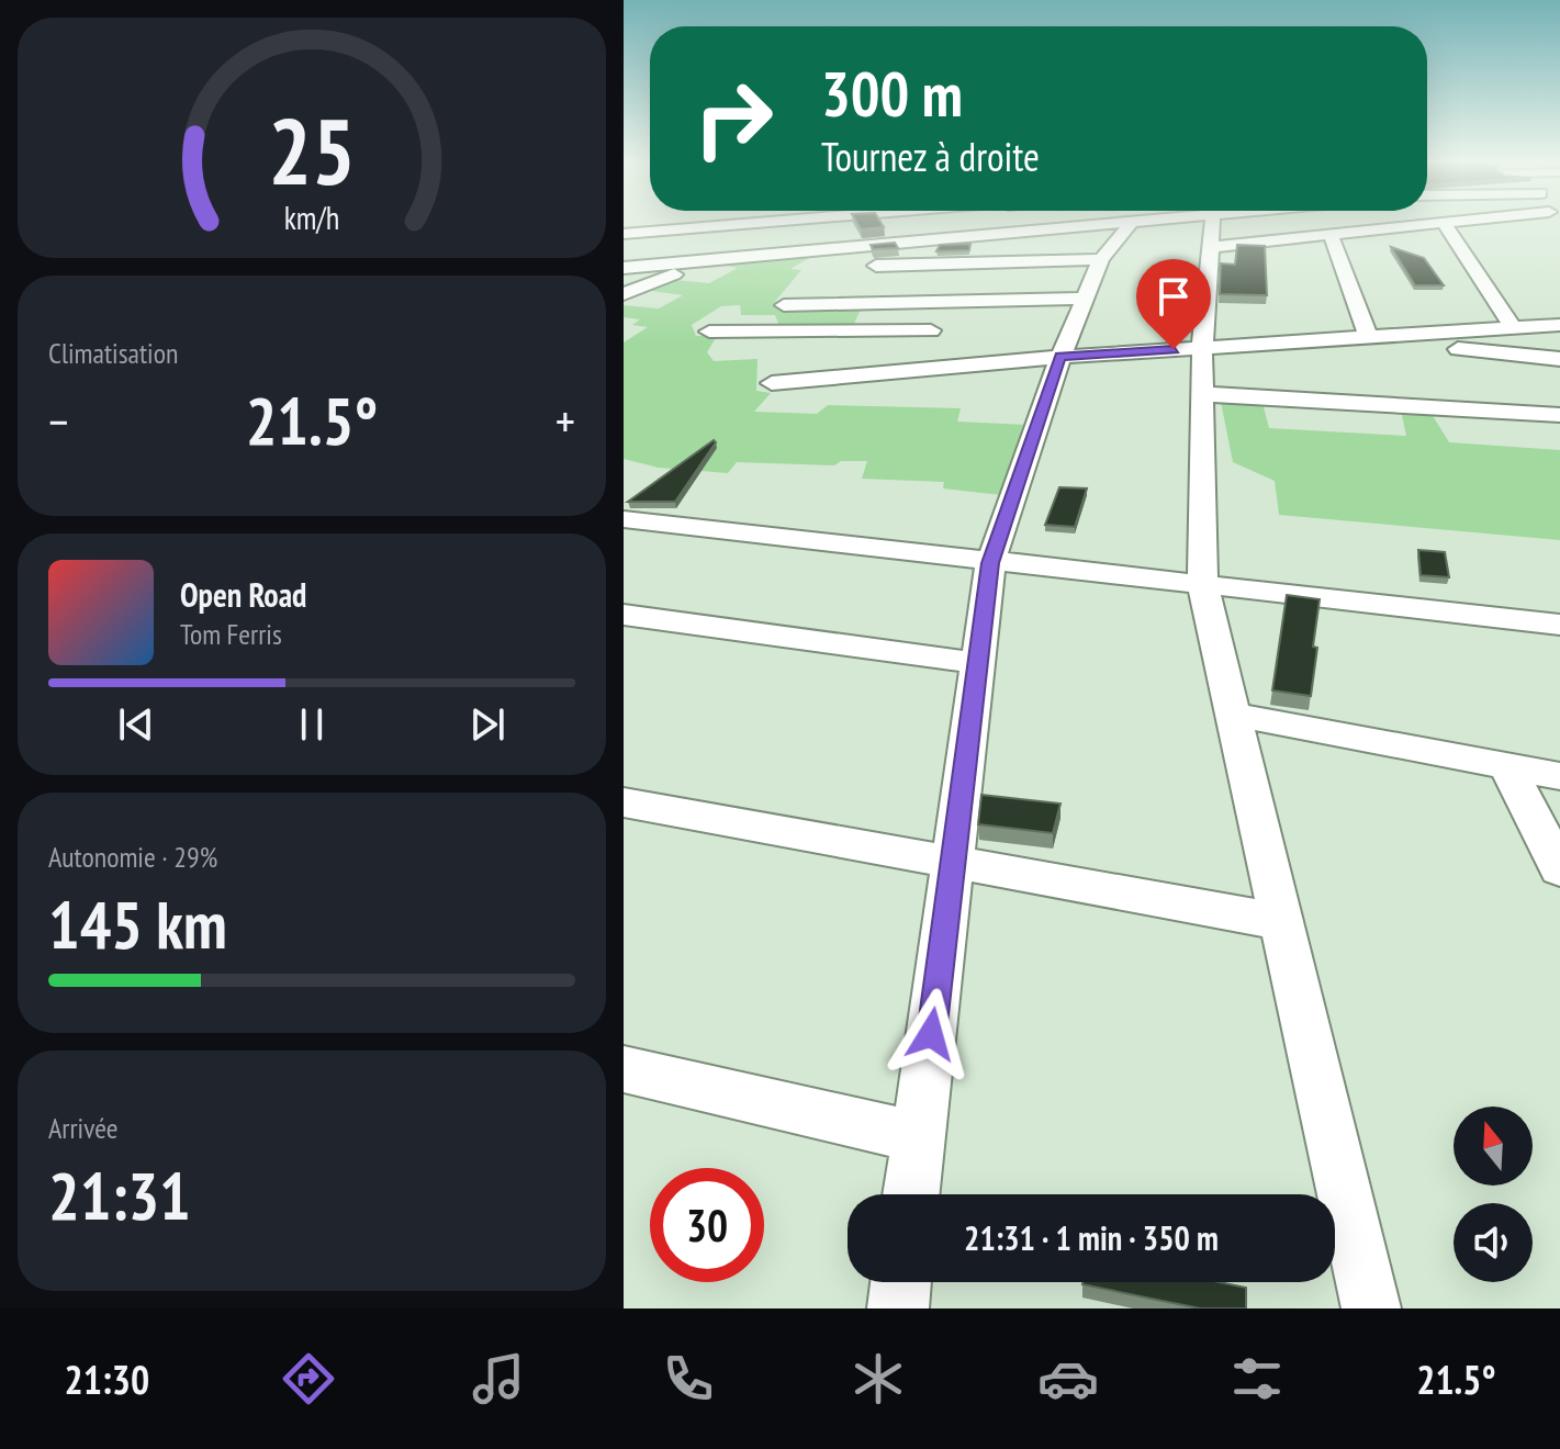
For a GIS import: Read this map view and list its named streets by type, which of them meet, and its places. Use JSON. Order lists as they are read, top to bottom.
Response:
{
  "north": "top",
  "page": {
    "turn": ["300 m", "Tournez à droite"],
    "tile": [
      "Climatisation",
      ["Autonomie · 29%", "145 km"],
      ["Arrivée", "21:31"]
    ],
    "heat": ["−", "21.5°", "+"],
    "song": ["Open Road", "Tom Ferris"],
    "limit": "30",
    "trip": "21:31 · 1 min · 350 m",
    "tabs": ["21:30", "21.5°"],
    "gauge": ["25", "km/h"]
  }
}
